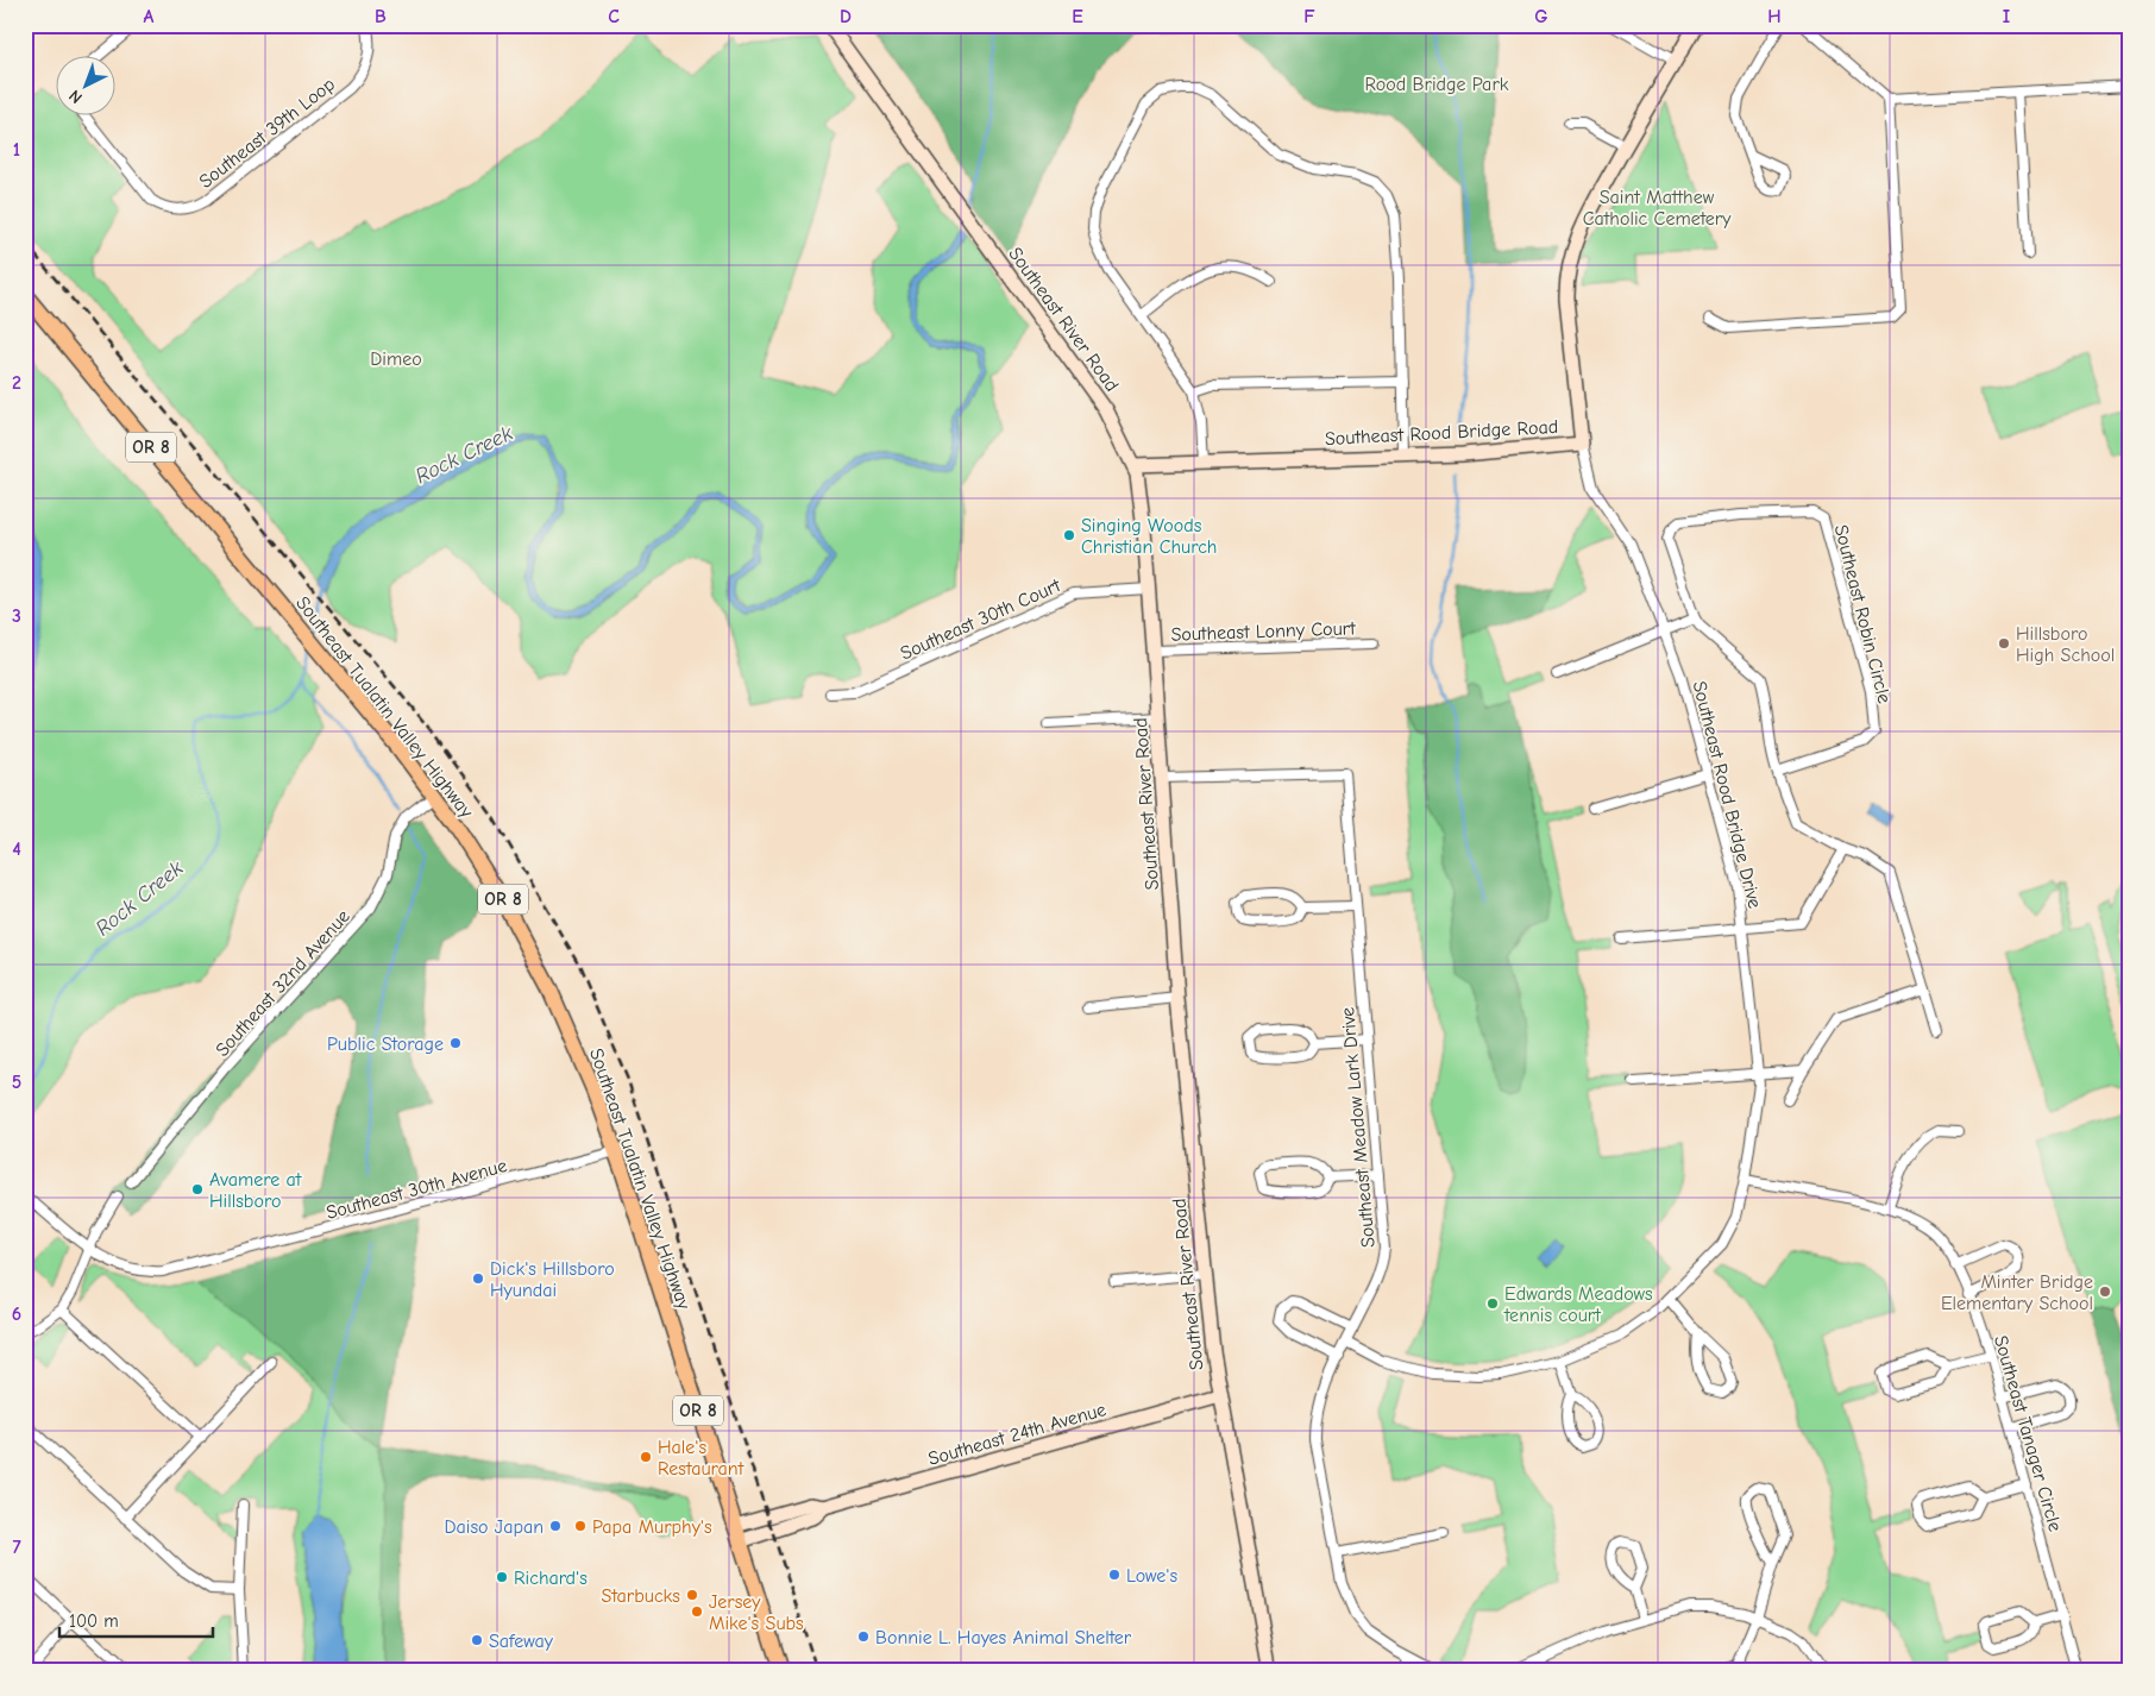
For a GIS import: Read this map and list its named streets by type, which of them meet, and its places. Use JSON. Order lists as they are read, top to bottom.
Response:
{
  "streets": {
    "main road": [
      "Southeast River Road",
      "Southeast Rood Bridge Road",
      "OR 8",
      "Southeast Tualatin Valley Highway",
      "Southeast 24th Avenue"
    ],
    "street": [
      "Southeast 39th Loop",
      "Southeast Robin Circle",
      "Southeast 30th Court",
      "Southeast Lonny Court",
      "Southeast Rood Bridge Drive",
      "Southeast 32nd Avenue",
      "Southeast Meadow Lark Drive",
      "Southeast 30th Avenue",
      "Southeast Tanager Circle"
    ]
  },
  "crossings": [
    ["Southeast River Road", "Southeast Rood Bridge Road"],
    ["Southeast River Road", "Southeast 30th Court"],
    ["Southeast River Road", "Southeast Lonny Court"],
    ["Southeast River Road", "Southeast Meadow Lark Drive"],
    ["Southeast River Road", "Southeast 24th Avenue"],
    ["Southeast Rood Bridge Road", "Southeast Rood Bridge Drive"],
    ["Southeast Tualatin Valley Highway", "Southeast 32nd Avenue"],
    ["Southeast Tualatin Valley Highway", "Southeast 30th Avenue"],
    ["Southeast Tualatin Valley Highway", "Southeast 24th Avenue"],
    ["Southeast Rood Bridge Drive", "Southeast Meadow Lark Drive"],
    ["Southeast Rood Bridge Drive", "Southeast Tanager Circle"]
  ],
  "water": ["Rock Creek"],
  "parks": ["Rood Bridge Park", "Saint Matthew Catholic Cemetery", "Dimeo"],
  "places": [
    "Singing Woods Christian Church",
    "Hillsboro High School",
    "Public Storage",
    "Avamere at Hillsboro",
    "Dick's Hillsboro Hyundai",
    "Minter Bridge Elementary School",
    "Edwards Meadows tennis court",
    "Hale's Restaurant",
    "Daiso Japan",
    "Papa Murphy's",
    "Lowe's",
    "Richard's",
    "Starbucks",
    "Jersey Mike's Subs",
    "Bonnie L. Hayes Animal Shelter",
    "Safeway"
  ],
  "scale_bar": "100 m",
  "north": "bottom left",
  "grid": {
    "columns": [
      "A",
      "B",
      "C",
      "D",
      "E",
      "F",
      "G",
      "H",
      "I"
    ],
    "rows": [
      "1",
      "2",
      "3",
      "4",
      "5",
      "6",
      "7"
    ]
  }
}
